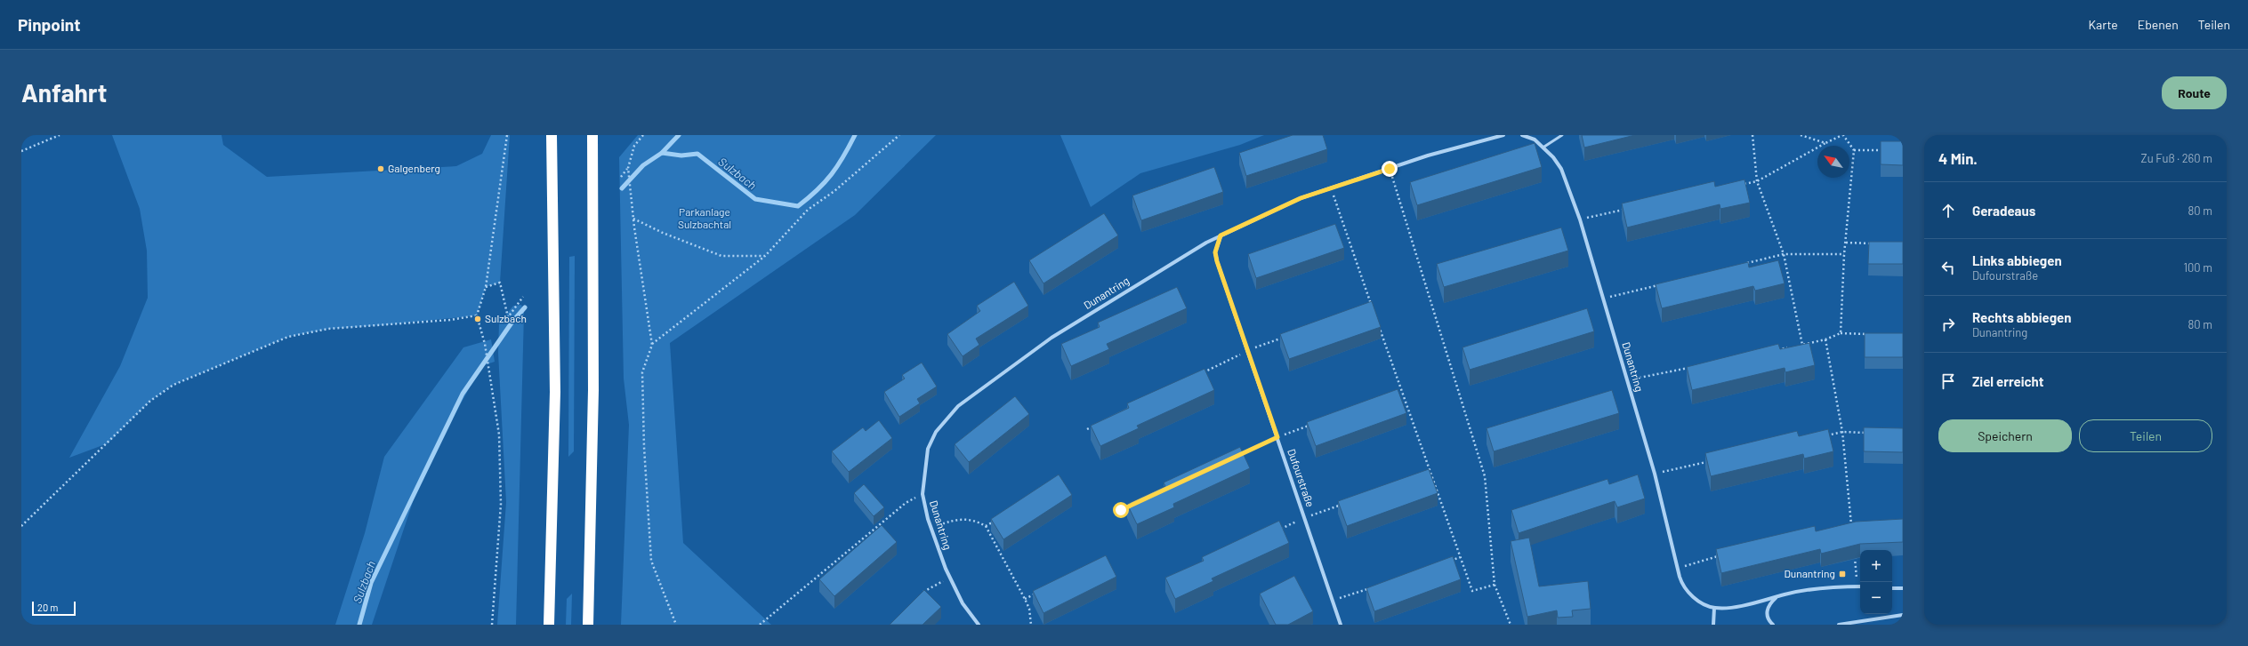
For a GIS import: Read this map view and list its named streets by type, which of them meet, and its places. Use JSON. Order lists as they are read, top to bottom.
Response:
{
  "streets": {
    "street": ["Dunantring", "Dufourstraße"]
  },
  "crossings": [
    ["Dunantring", "Dufourstraße"]
  ],
  "water": ["Sulzbach"],
  "parks": ["Parkanlage Sulzbachtal"],
  "places": {
    "other": ["Galgenberg", "Sulzbach"],
    "transit": ["Dunantring"]
  },
  "scale_bar": "20 m",
  "north": "top left",
  "page": {
    "header": "Pinpoint",
    "nav": ["Karte", "Ebenen", "Teilen"],
    "buttons": [
      "Route",
      ["Speichern", "Teilen"]
    ],
    "title": "Anfahrt",
    "heading": ["4 Min.", "Zu Fuß · 260 m"],
    "list": [
      ["Geradeaus", "80 m"],
      ["Links abbiegen", "Dufourstraße", "100 m"],
      ["Rechts abbiegen", "Dunantring", "80 m"],
      "Ziel erreicht"
    ],
    "map_buttons": ["+", "−"],
    "scale": "20 m"
  }
}
